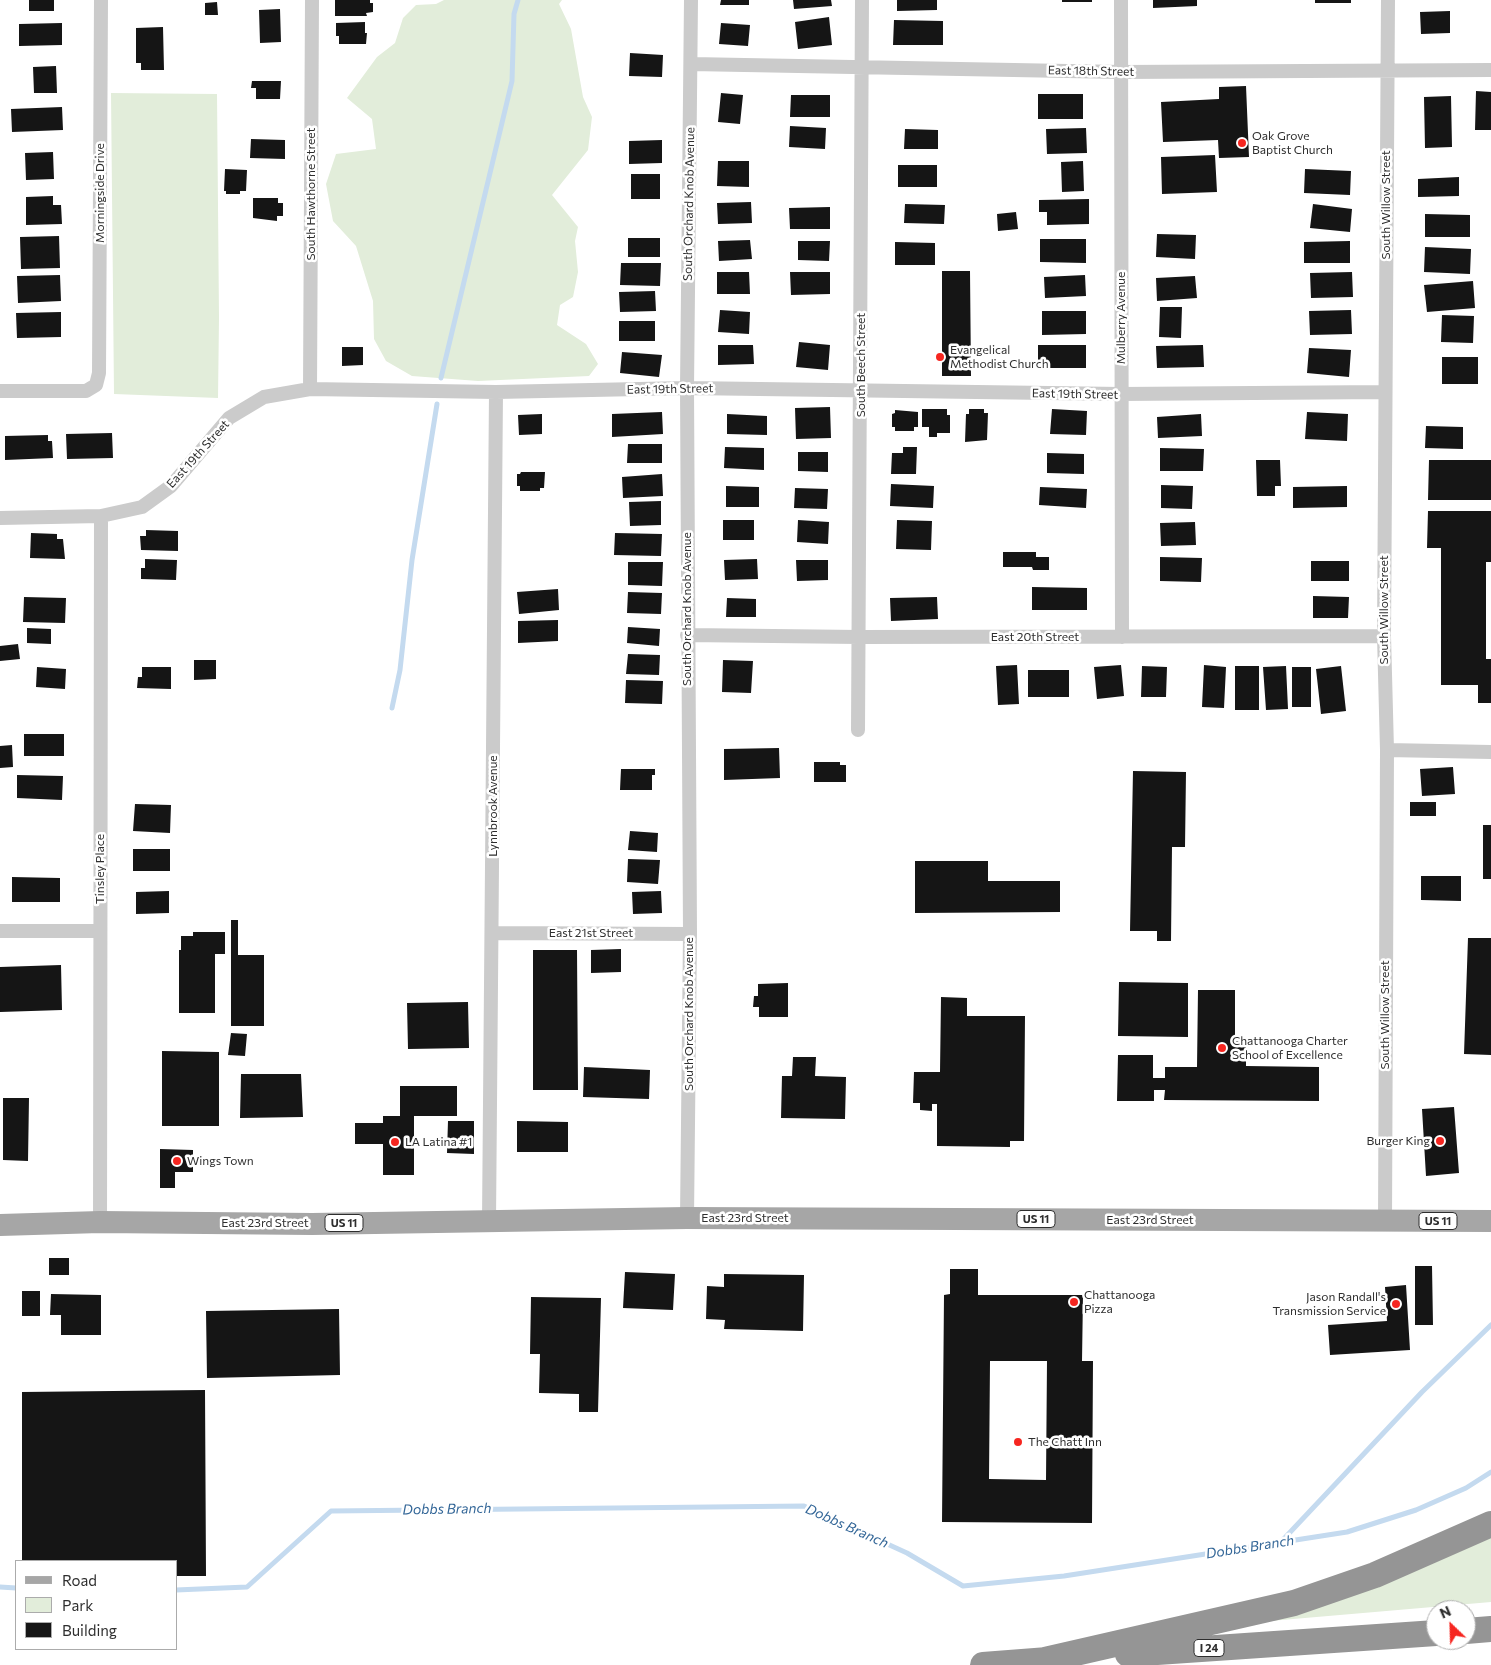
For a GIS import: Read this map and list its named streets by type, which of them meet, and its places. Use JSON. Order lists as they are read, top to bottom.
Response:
{
  "streets": {
    "highway": ["I 24"],
    "main road": ["East 23rd Street", "US 11"],
    "street": [
      "East 18th Street",
      "Morningside Drive",
      "South Hawthorne Street",
      "South Orchard Knob Avenue",
      "South Willow Street",
      "Mulberry Avenue",
      "South Beech Street",
      "East 19th Street",
      "East 20th Street",
      "Lynnbrook Avenue",
      "Tinsley Place",
      "East 21st Street"
    ]
  },
  "crossings": [
    ["East 18th Street", "South Orchard Knob Avenue"],
    ["East 18th Street", "South Willow Street"],
    ["East 18th Street", "Mulberry Avenue"],
    ["East 18th Street", "South Beech Street"],
    ["South Hawthorne Street", "East 19th Street"],
    ["South Orchard Knob Avenue", "East 19th Street"],
    ["South Orchard Knob Avenue", "East 20th Street"],
    ["South Orchard Knob Avenue", "East 21st Street"],
    ["South Orchard Knob Avenue", "East 23rd Street"],
    ["South Willow Street", "East 19th Street"],
    ["South Willow Street", "East 20th Street"],
    ["South Willow Street", "East 23rd Street"],
    ["Mulberry Avenue", "East 19th Street"],
    ["Mulberry Avenue", "East 20th Street"],
    ["South Beech Street", "East 19th Street"],
    ["South Beech Street", "East 20th Street"],
    ["East 19th Street", "Lynnbrook Avenue"],
    ["East 19th Street", "Tinsley Place"],
    ["Lynnbrook Avenue", "East 21st Street"],
    ["Lynnbrook Avenue", "East 23rd Street"],
    ["Tinsley Place", "East 23rd Street"]
  ],
  "water": ["Dobbs Branch"],
  "places": [
    "Oak Grove Baptist Church",
    "Evangelical Methodist Church",
    "Chattanooga Charter School of Excellence",
    "Burger King",
    "LA Latina #1",
    "Wings Town",
    "Chattanooga Pizza",
    "Jason Randall's Transmission Service",
    "The Chatt Inn"
  ],
  "legend": ["Road", "Park", "Building"],
  "north": "top left"
}
